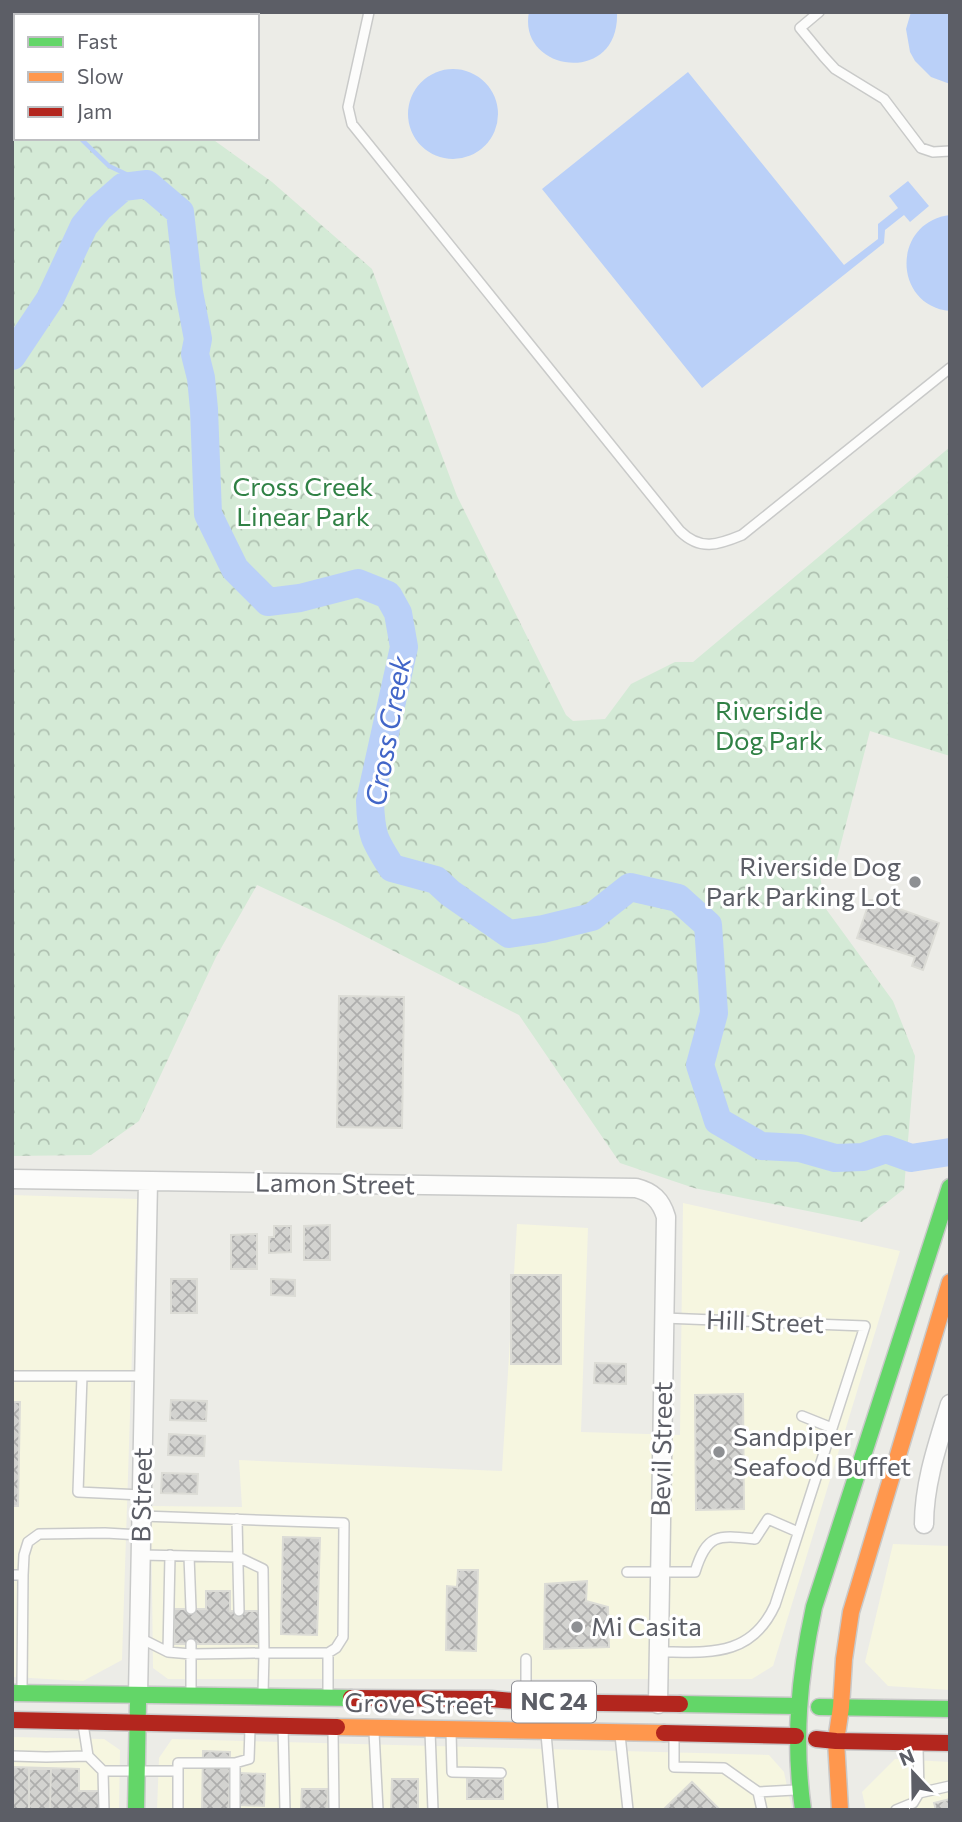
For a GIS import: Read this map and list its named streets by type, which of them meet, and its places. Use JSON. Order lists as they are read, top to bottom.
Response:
{
  "streets": {
    "main road": ["B Street", "NC 24", "Grove Street"],
    "street": ["Lamon Street", "Bevil Street"],
    "lane": ["Hill Street"]
  },
  "crossings": [
    ["Lamon Street", "Bevil Street"],
    ["Lamon Street", "B Street"],
    ["Hill Street", "Bevil Street"],
    ["Bevil Street", "Grove Street"],
    ["B Street", "Grove Street"]
  ],
  "water": ["Cross Creek"],
  "parks": ["Cross Creek Linear Park", "Riverside Dog Park"],
  "places": ["Riverside Dog Park Parking Lot", "Sandpiper Seafood Buffet", "Mi Casita"],
  "legend": ["Fast", "Slow", "Jam"],
  "north": "top"
}
